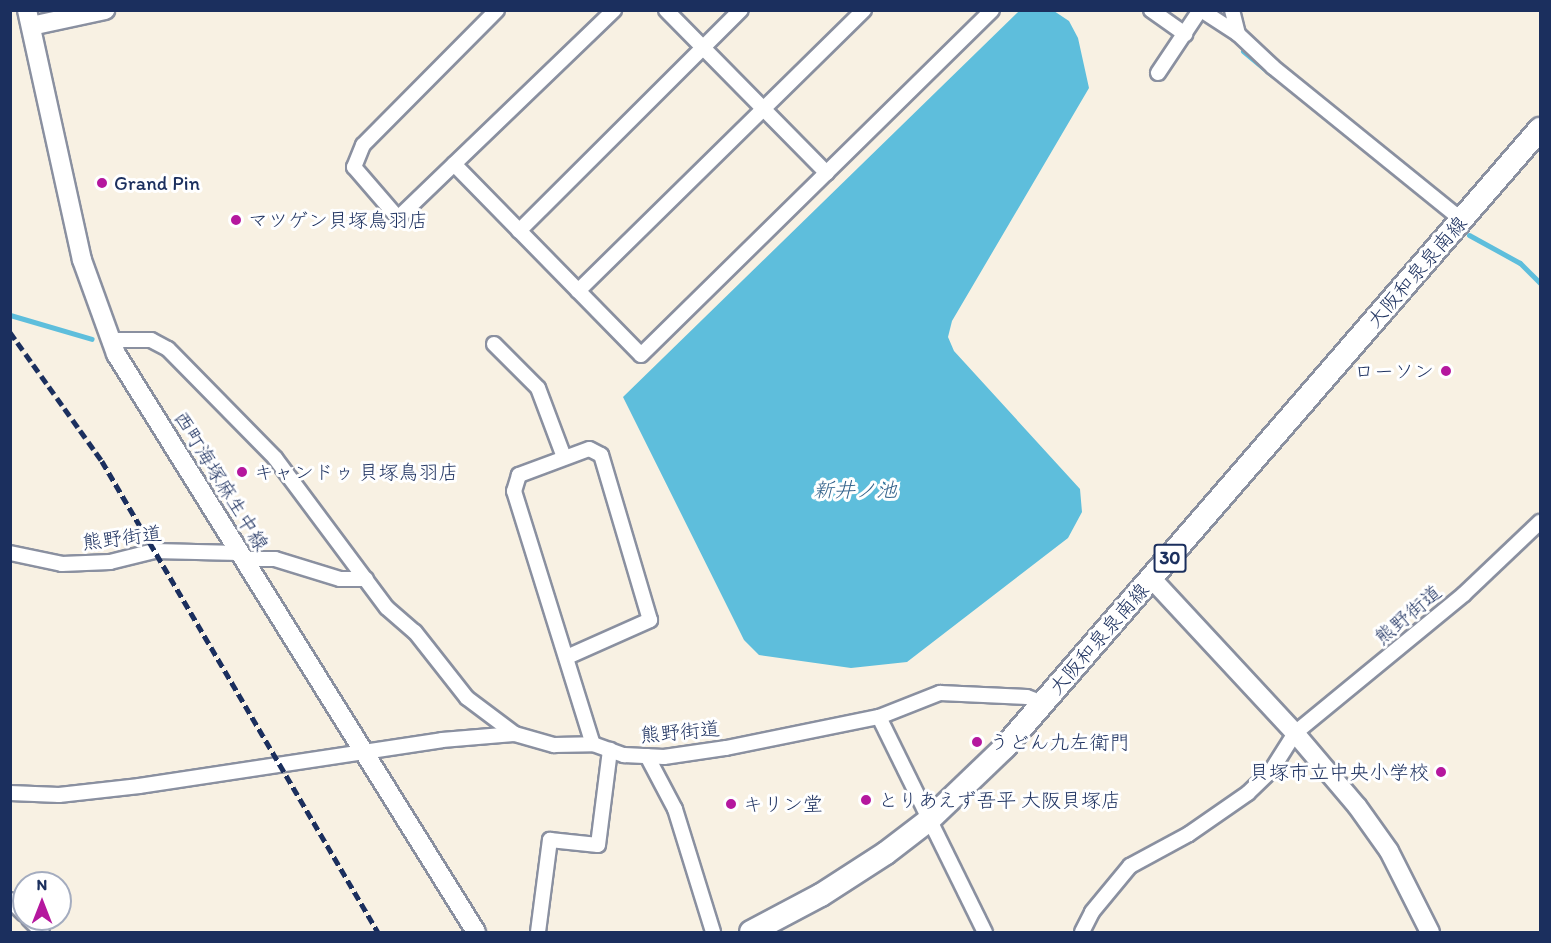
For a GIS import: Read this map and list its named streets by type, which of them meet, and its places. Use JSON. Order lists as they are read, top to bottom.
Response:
{
  "streets": {
    "main road": ["大阪和泉泉南線", "30"],
    "street": ["西町海塚麻生中線", "熊野街道"]
  },
  "crossings": [
    ["大阪和泉泉南線", "熊野街道"],
    ["西町海塚麻生中線", "熊野街道"]
  ],
  "water": ["新井ノ池"],
  "places": [
    "Grand Pin",
    "マツゲン貝塚鳥羽店",
    "ローソン",
    "キャンドゥ 貝塚鳥羽店",
    "うどん九左衛門",
    "貝塚市立中央小学校",
    "とりあえず吾平 大阪貝塚店",
    "キリン堂"
  ],
  "north": "top"
}
